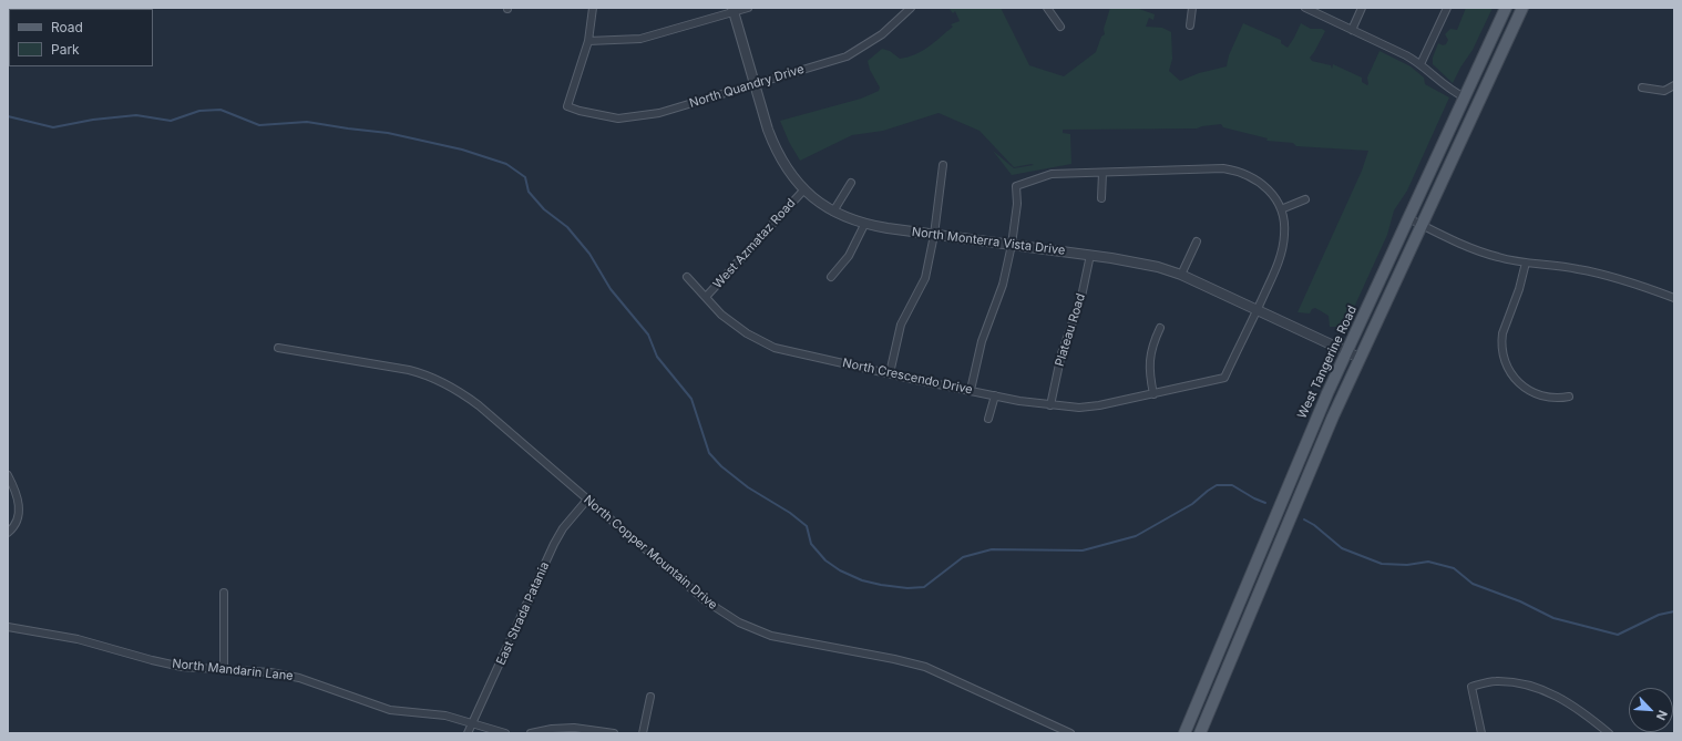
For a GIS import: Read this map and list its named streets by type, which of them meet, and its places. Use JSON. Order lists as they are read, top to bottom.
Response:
{
  "streets": {
    "main road": ["West Tangerine Road"],
    "street": [
      "North Quandry Drive",
      "North Monterra Vista Drive",
      "West Azmataz Road",
      "Plateau Road",
      "North Crescendo Drive",
      "North Copper Mountain Drive",
      "East Strada Patania",
      "North Mandarin Lane"
    ]
  },
  "crossings": [
    ["North Quandry Drive", "North Monterra Vista Drive"],
    ["North Monterra Vista Drive", "West Azmataz Road"],
    ["North Monterra Vista Drive", "Plateau Road"],
    ["North Monterra Vista Drive", "West Tangerine Road"],
    ["North Monterra Vista Drive", "North Crescendo Drive"],
    ["West Azmataz Road", "North Crescendo Drive"],
    ["Plateau Road", "North Crescendo Drive"],
    ["North Copper Mountain Drive", "East Strada Patania"],
    ["East Strada Patania", "North Mandarin Lane"]
  ],
  "legend": ["Road", "Park"],
  "north": "bottom right"
}
